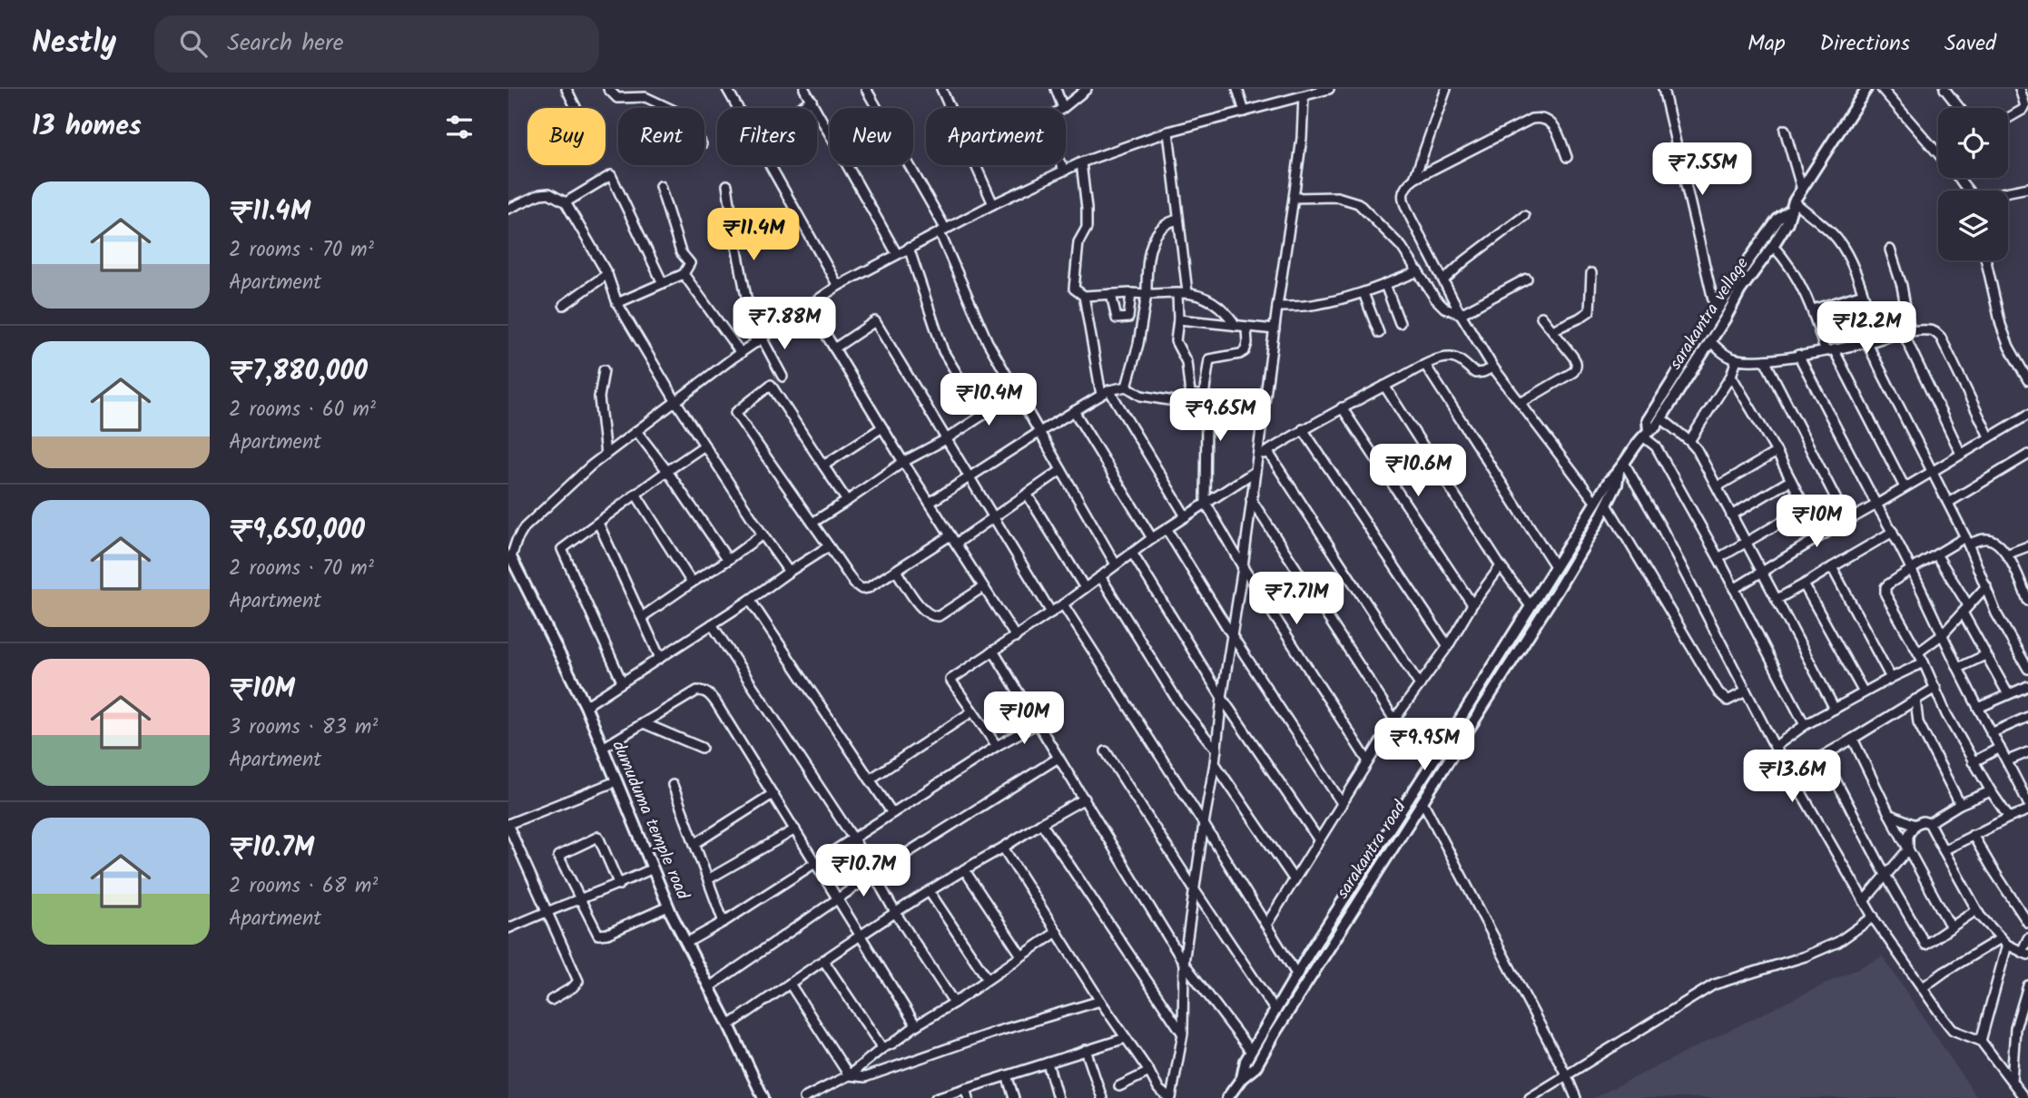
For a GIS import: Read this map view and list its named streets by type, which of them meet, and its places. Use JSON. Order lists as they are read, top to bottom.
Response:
{
  "streets": {
    "street": ["sarakantra vellage", "dumuduma temple road", "sarakantra road"]
  },
  "crossings": [
    ["sarakantra vellage", "sarakantra road"]
  ],
  "page": {
    "header": "Nestly",
    "search": "Search here",
    "nav": ["Map", "Directions", "Saved"],
    "heading": "13 homes",
    "chip": [
      "Buy",
      "Rent",
      "Filters",
      "New",
      "Apartment"
    ],
    "price": [
      "₹7.55M",
      "₹11.4M",
      "₹7.88M",
      "₹12.2M",
      "₹10.4M",
      "₹9.65M",
      "₹10.6M",
      "₹10M",
      "₹7.71M",
      "₹10M",
      "₹9.95M",
      "₹13.6M",
      "₹10.7M"
    ],
    "list": [
      {
        "name": "₹11.4M",
        "note": "2 rooms · 70 m² · Apartment"
      },
      {
        "name": "₹7,880,000",
        "note": "2 rooms · 60 m² · Apartment"
      },
      {
        "name": "₹9,650,000",
        "note": "2 rooms · 70 m² · Apartment"
      },
      {
        "name": "₹10M",
        "note": "3 rooms · 83 m² · Apartment"
      },
      {
        "name": "₹10.7M",
        "note": "2 rooms · 68 m² · Apartment"
      }
    ]
  }
}
